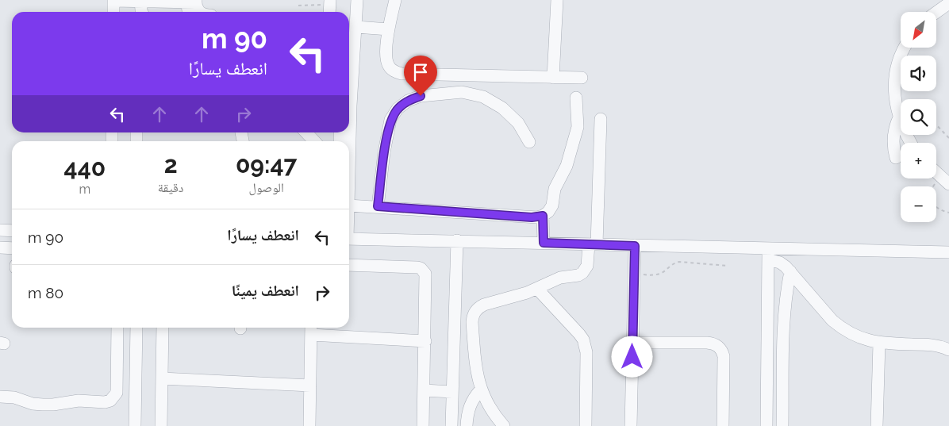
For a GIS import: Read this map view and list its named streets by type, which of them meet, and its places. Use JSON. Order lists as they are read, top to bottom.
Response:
{
  "north": "bottom left",
  "page": {
    "map_buttons": ["+", "−"],
    "turn": ["90 m", "انعطف يسارًا"],
    "eta": [
      "09:47",
      "الوصول",
      "2",
      "دقيقة",
      "440",
      "m"
    ],
    "list": [
      {
        "name": "انعطف يسارًا",
        "value": "90 m"
      },
      {
        "name": "انعطف يمينًا",
        "value": "80 m"
      }
    ]
  }
}
